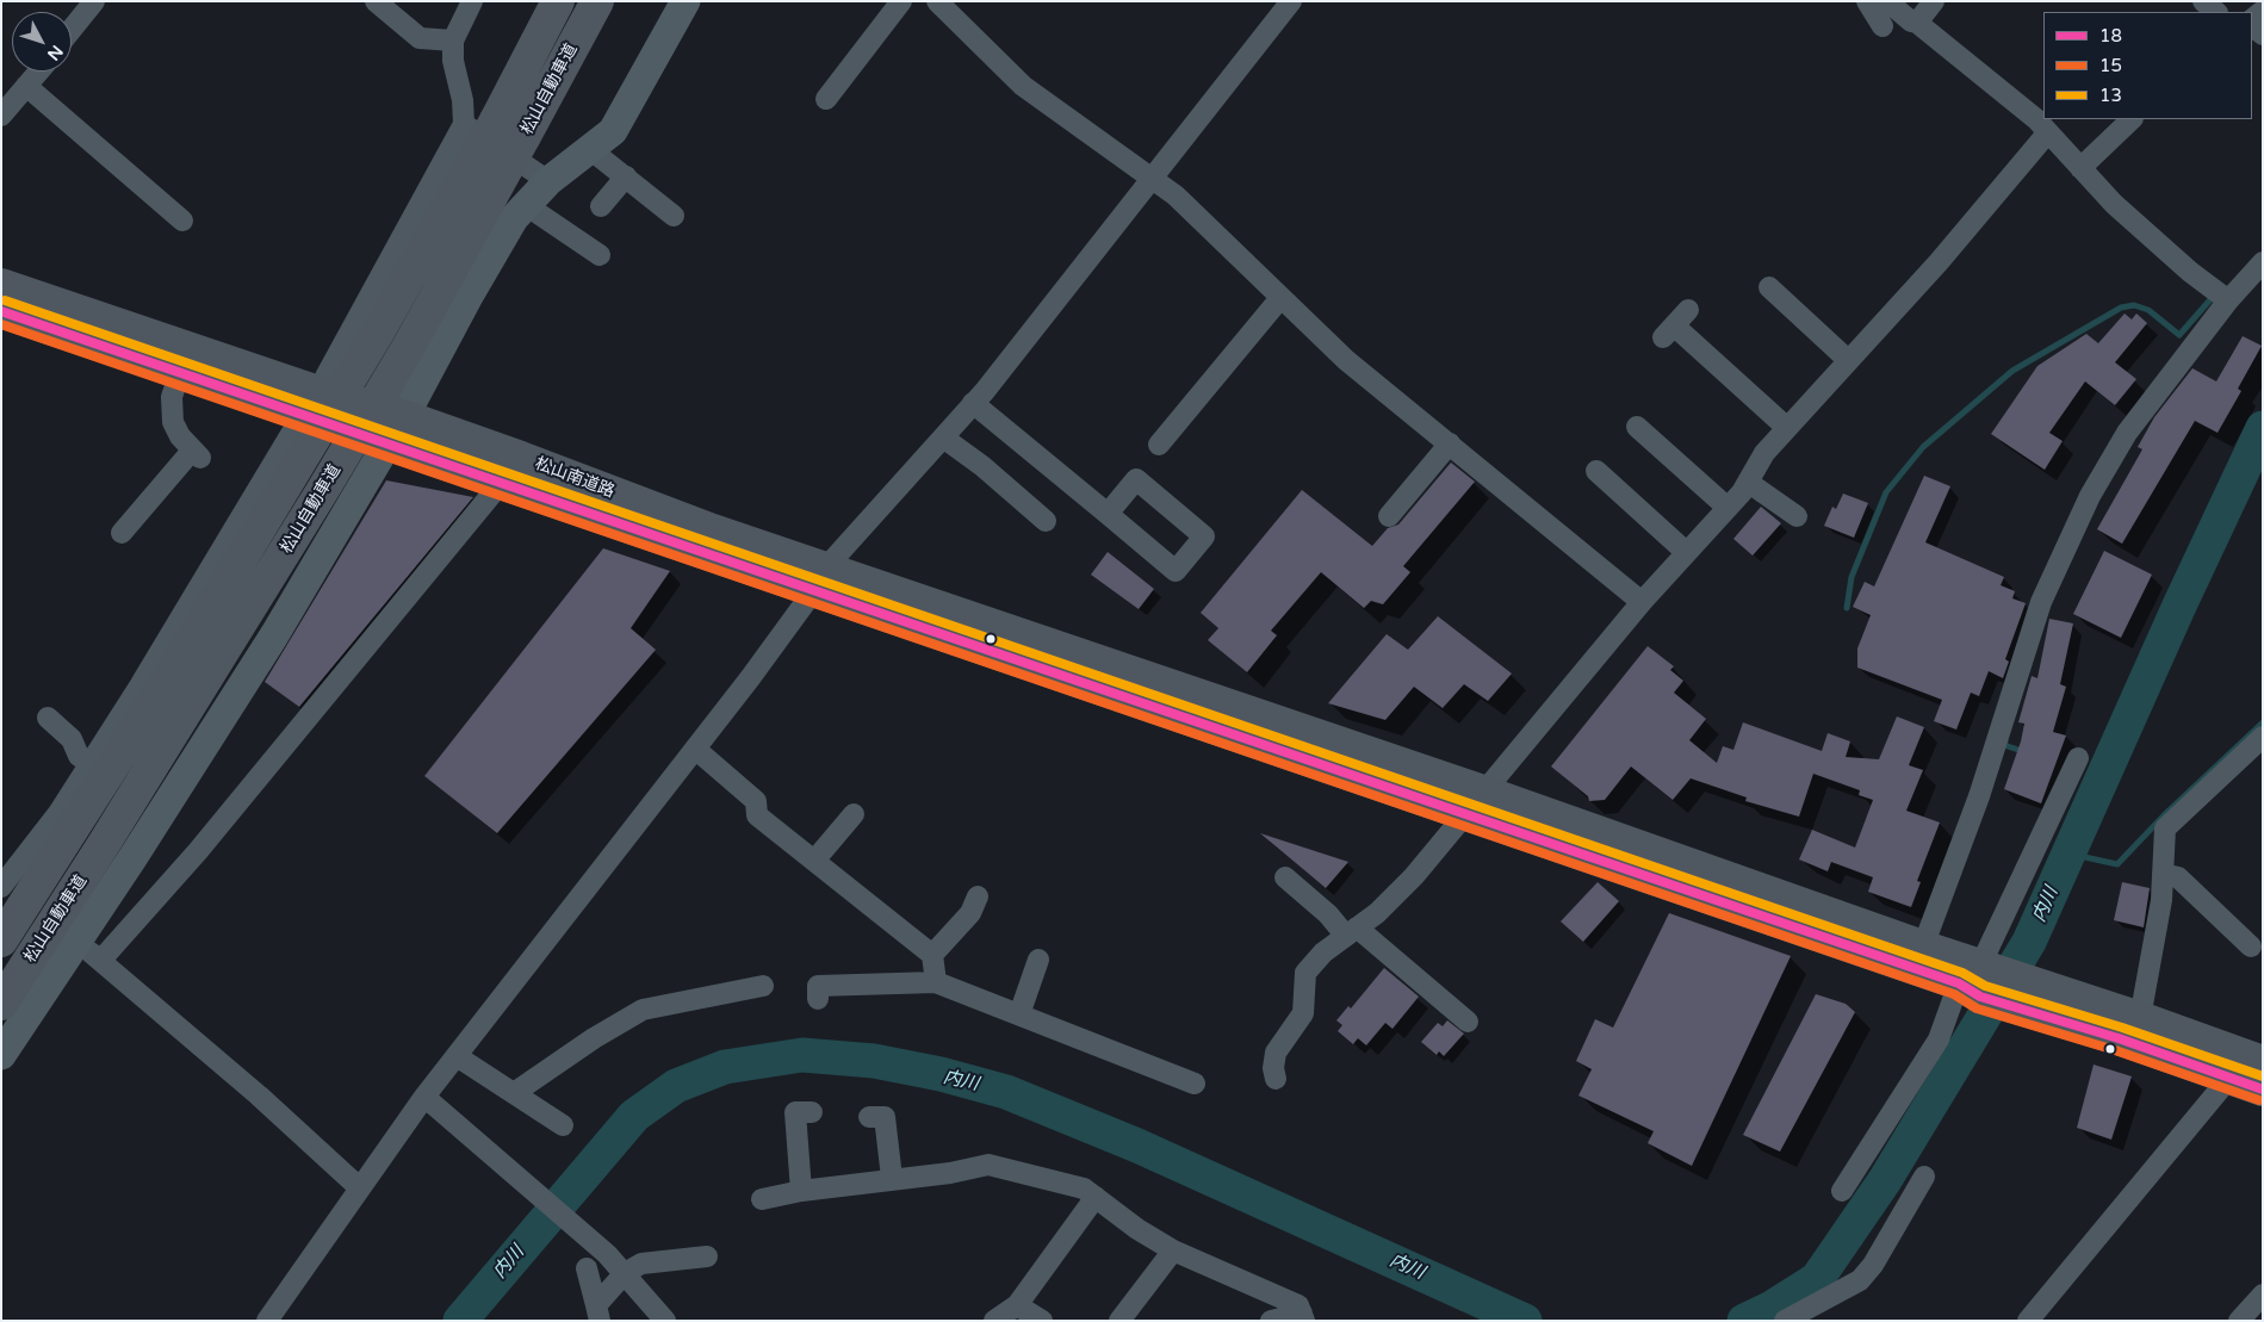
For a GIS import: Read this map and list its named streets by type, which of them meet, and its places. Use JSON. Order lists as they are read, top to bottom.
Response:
{
  "streets": {
    "highway": ["松山自動車道", "松山南道路"]
  },
  "water": ["内川"],
  "lines": ["transit line 13", "transit line 18", "transit line 15"],
  "legend": ["18", "15", "13"],
  "north": "bottom right"
}
